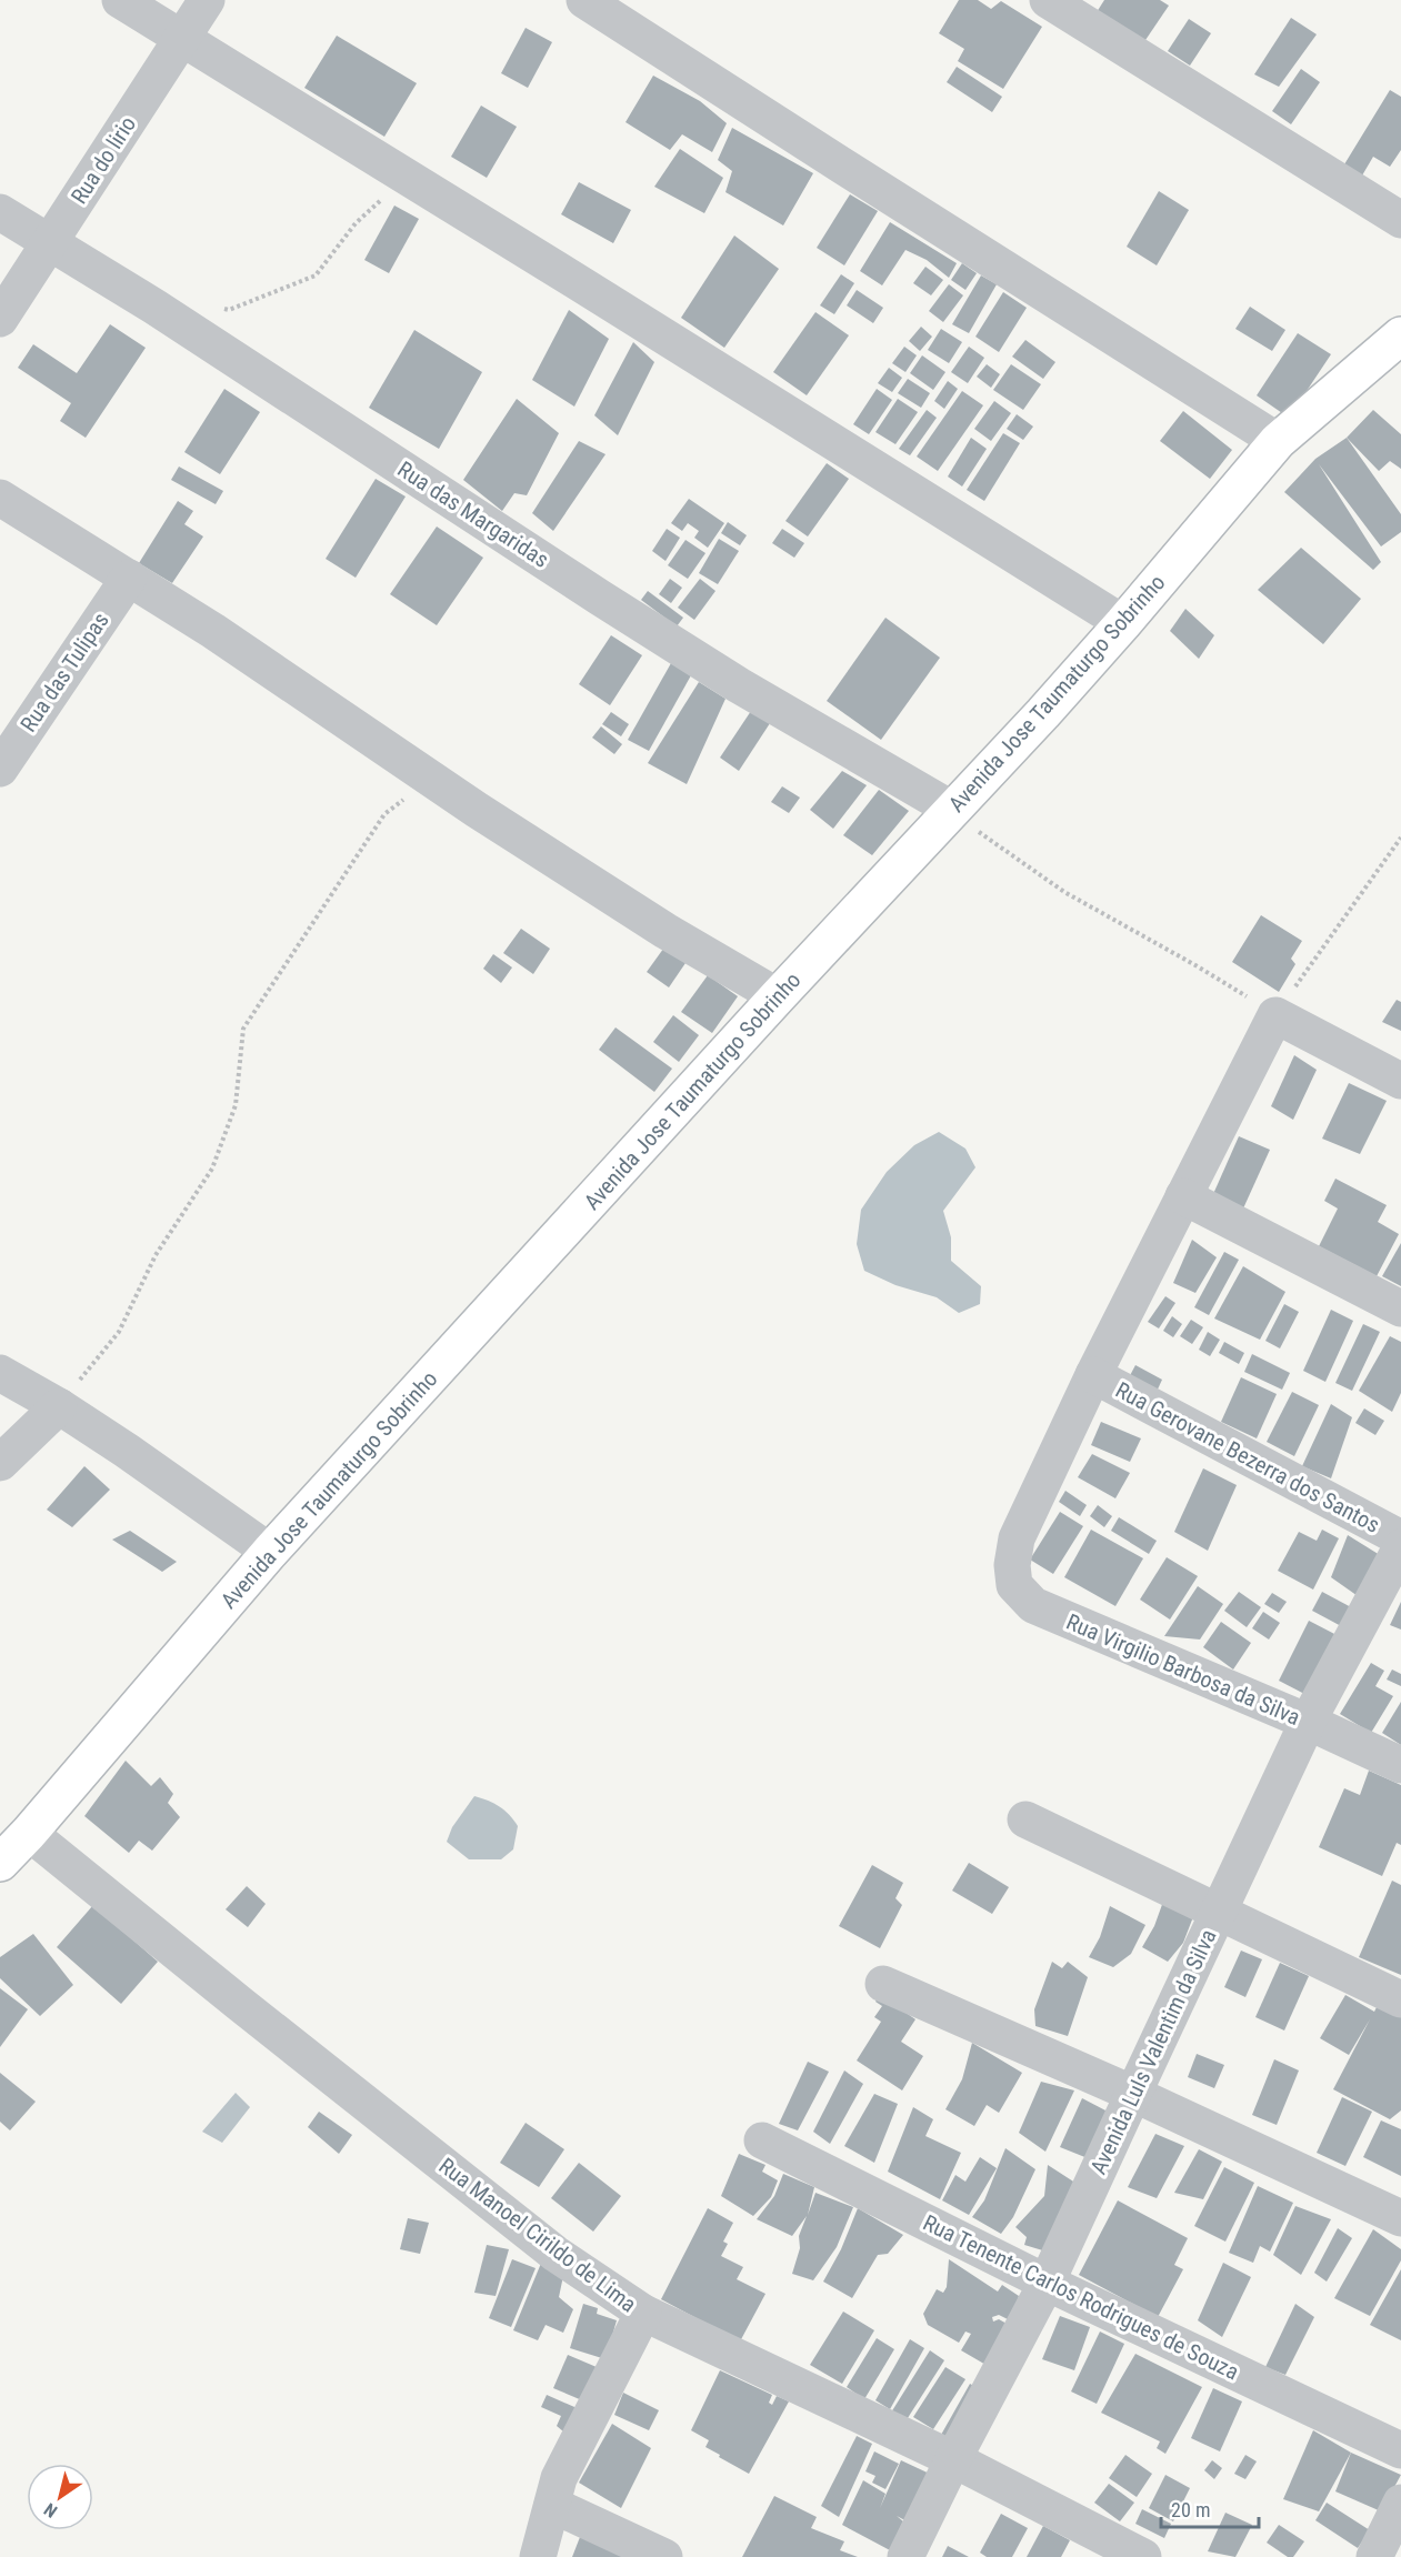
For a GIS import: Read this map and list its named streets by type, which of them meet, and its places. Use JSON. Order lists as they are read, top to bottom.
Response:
{
  "streets": {
    "street": [
      "Rua do lirio",
      "Rua das Margaridas",
      "Rua das Tulipas",
      "Avenida Jose Taumaturgo Sobrinho",
      "Rua Gerovane Bezerra dos Santos",
      "Rua Virgilio Barbosa da Silva",
      "Avenida LuIs Valentim da Silva",
      "Rua Manoel Cirildo de Lima",
      "Rua Tenente Carlos Rodrigues de Souza"
    ]
  },
  "crossings": [
    ["Rua do lirio", "Rua das Margaridas"],
    ["Rua das Margaridas", "Avenida Jose Taumaturgo Sobrinho"],
    ["Avenida Jose Taumaturgo Sobrinho", "Rua Manoel Cirildo de Lima"],
    ["Rua Gerovane Bezerra dos Santos", "Rua Virgilio Barbosa da Silva"],
    ["Rua Virgilio Barbosa da Silva", "Avenida LuIs Valentim da Silva"],
    ["Avenida LuIs Valentim da Silva", "Rua Manoel Cirildo de Lima"],
    ["Avenida LuIs Valentim da Silva", "Rua Tenente Carlos Rodrigues de Souza"]
  ],
  "scale_bar": "20 m",
  "north": "bottom left"
}
